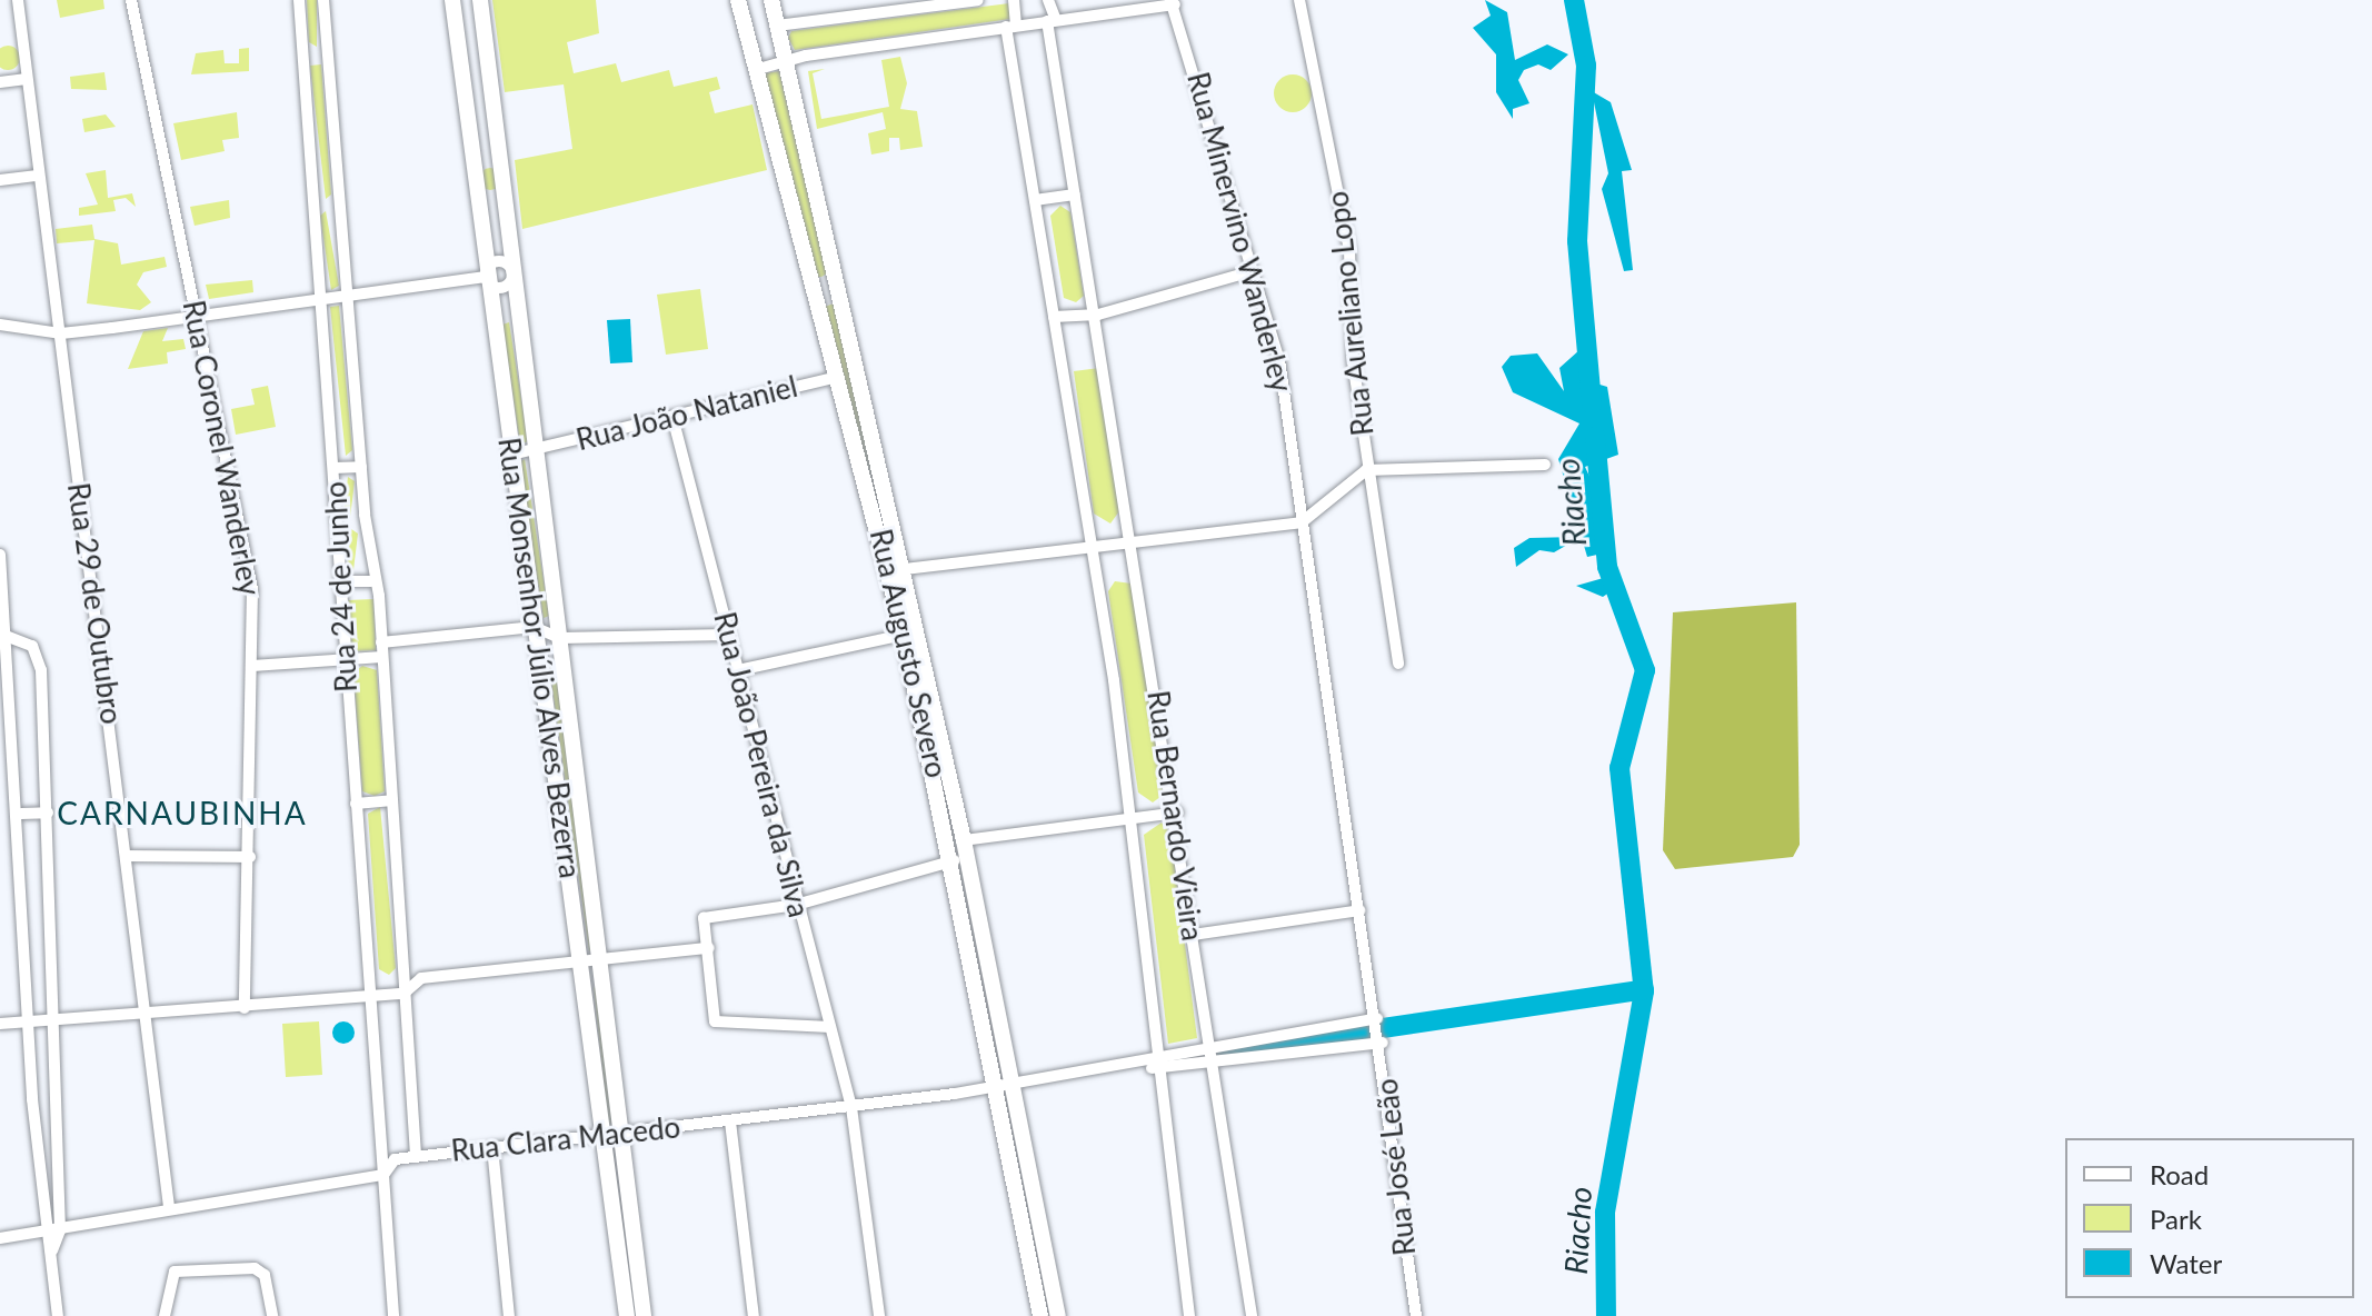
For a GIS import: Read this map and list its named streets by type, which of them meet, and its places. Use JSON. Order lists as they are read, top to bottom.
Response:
{
  "streets": {
    "main road": ["Rua Augusto Severo", "Rua Monsenhor Júlio Alves Bezerra"],
    "street": [
      "Rua Minervino Wanderley",
      "Rua Aureliano Lopo",
      "Rua João Nataniel",
      "Rua Coronel Wanderley",
      "Rua 24 de Junho",
      "Rua 29 de Outubro",
      "Rua João Pereira da Silva",
      "Rua Bernardo Vieira",
      "Rua Clara Macedo",
      "Rua José Leão"
    ]
  },
  "crossings": [
    ["Rua Minervino Wanderley", "Rua José Leão"],
    ["Rua João Nataniel", "Rua Augusto Severo"],
    ["Rua João Nataniel", "Rua Monsenhor Júlio Alves Bezerra"],
    ["Rua João Nataniel", "Rua João Pereira da Silva"],
    ["Rua 24 de Junho", "Rua Clara Macedo"],
    ["Rua 29 de Outubro", "Rua Clara Macedo"],
    ["Rua Augusto Severo", "Rua Clara Macedo"],
    ["Rua Monsenhor Júlio Alves Bezerra", "Rua Clara Macedo"],
    ["Rua João Pereira da Silva", "Rua Clara Macedo"],
    ["Rua Bernardo Vieira", "Rua Clara Macedo"],
    ["Rua Clara Macedo", "Rua José Leão"]
  ],
  "districts": ["CARNAUBINHA"],
  "water": ["Riacho"],
  "legend": ["Road", "Park", "Water"]
}
